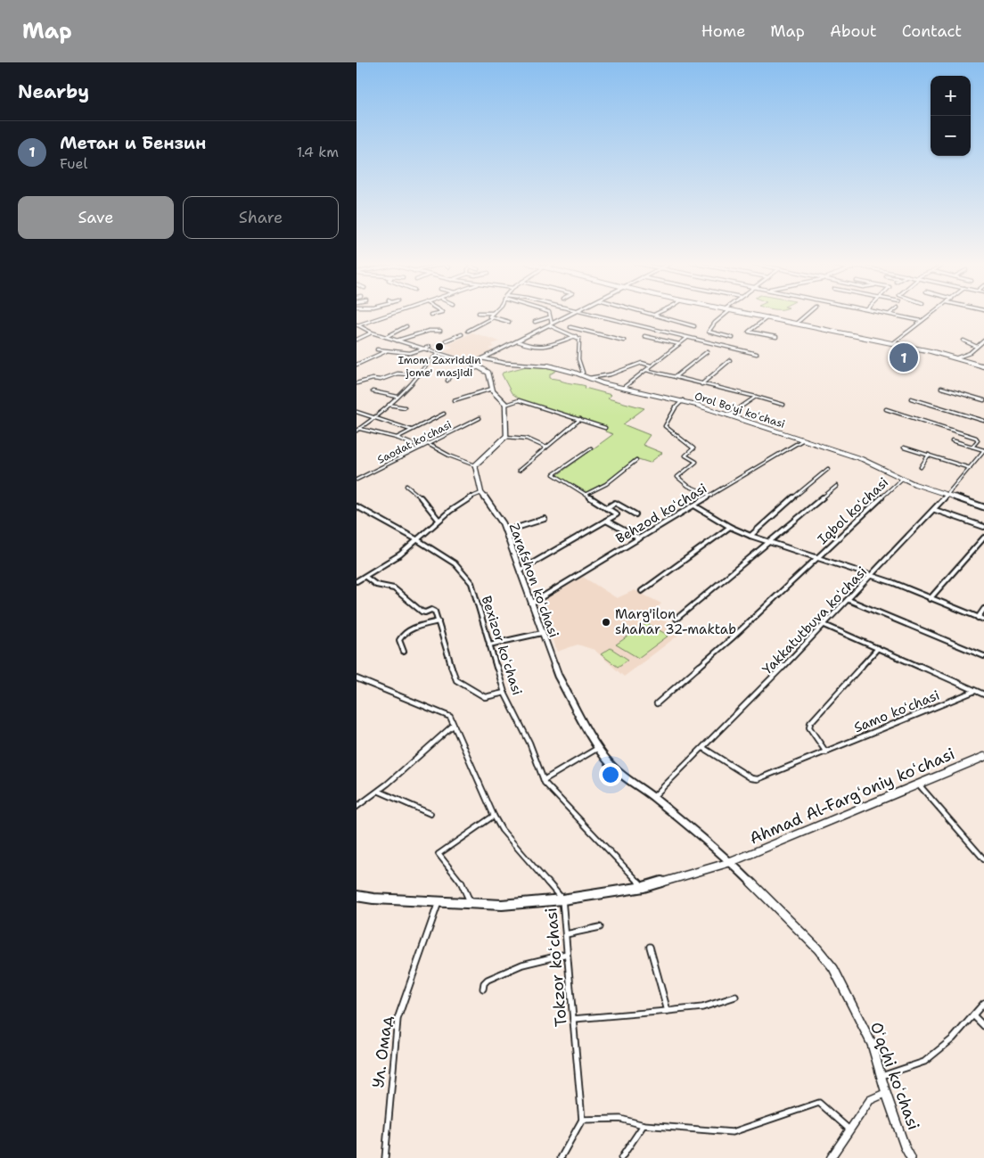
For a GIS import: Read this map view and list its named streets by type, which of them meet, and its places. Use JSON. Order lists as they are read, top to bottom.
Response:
{
  "streets": {
    "main road": ["Zarafshon koʻchasi", "Ahmad Al-Fargʻoniy koʻchasi", "Oʻqchi koʻchasi"],
    "street": [
      "Orol Boʻyi koʻchasi",
      "Saodat koʻchasi",
      "Iqbol koʻchasi",
      "Behzod koʻchasi",
      "Yakkatutbuva koʻchasi",
      "Bexizor koʻchasi",
      "Samo koʻchasi",
      "Tokzor koʻchasi",
      "Ул. Омад"
    ]
  },
  "crossings": [
    ["Orol Boʻyi koʻchasi", "Iqbol koʻchasi"],
    ["Orol Boʻyi koʻchasi", "Behzod koʻchasi"],
    ["Orol Boʻyi koʻchasi", "Yakkatutbuva koʻchasi"],
    ["Iqbol koʻchasi", "Behzod koʻchasi"],
    ["Iqbol koʻchasi", "Yakkatutbuva koʻchasi"],
    ["Behzod koʻchasi", "Zarafshon koʻchasi"],
    ["Zarafshon koʻchasi", "Yakkatutbuva koʻchasi"],
    ["Zarafshon koʻchasi", "Ahmad Al-Fargʻoniy koʻchasi"],
    ["Zarafshon koʻchasi", "Oʻqchi koʻchasi"],
    ["Yakkatutbuva koʻchasi", "Samo koʻchasi"],
    ["Bexizor koʻchasi", "Ahmad Al-Fargʻoniy koʻchasi"],
    ["Ahmad Al-Fargʻoniy koʻchasi", "Tokzor koʻchasi"],
    ["Ahmad Al-Fargʻoniy koʻchasi", "Ул. Омад"],
    ["Ahmad Al-Fargʻoniy koʻchasi", "Oʻqchi koʻchasi"]
  ],
  "places": ["Imom Zaxriddin jome' masjidi", "Marg'ilon shahar 32-maktab"],
  "page": {
    "header": "Map",
    "nav": [
      "Home",
      "Map",
      "About",
      "Contact"
    ],
    "heading": "Nearby",
    "map_buttons": ["+", "−"],
    "list": [
      {
        "mark": "1",
        "name": "Метан и Бензин",
        "note": "Fuel",
        "value": "1.4 km"
      }
    ],
    "buttons": ["Save", "Share"],
    "pins": "1"
  }
}
